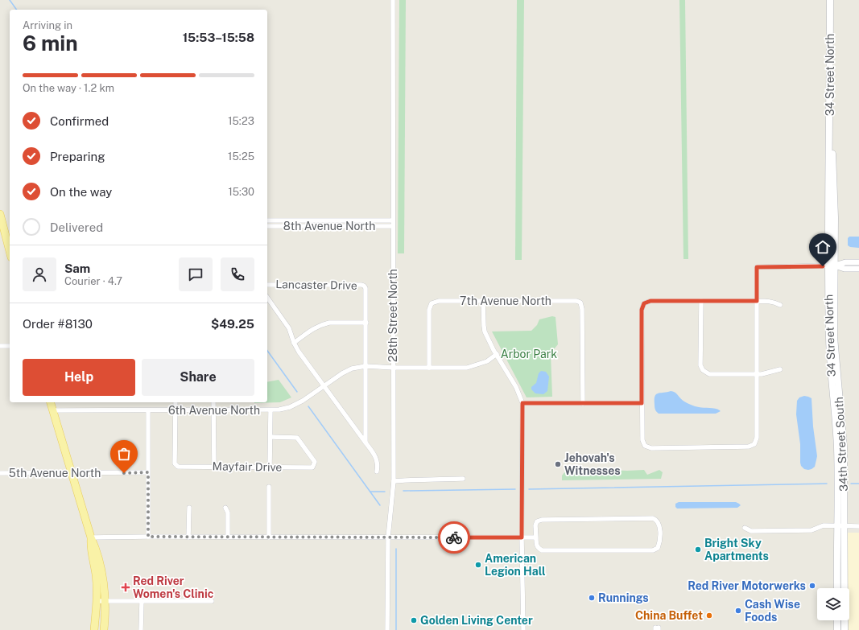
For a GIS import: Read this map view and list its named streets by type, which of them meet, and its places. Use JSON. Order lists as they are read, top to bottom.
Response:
{
  "streets": {
    "main road": ["34 Street North", "34th Street South"],
    "street": [
      "8th Avenue North",
      "Lancaster Drive",
      "7th Avenue North",
      "28th Street North",
      "6th Avenue North",
      "Mayfair Drive",
      "5th Avenue North"
    ]
  },
  "crossings": [
    ["34 Street North", "34th Street South"],
    ["8th Avenue North", "28th Street North"],
    ["Lancaster Drive", "6th Avenue North"],
    ["7th Avenue North", "6th Avenue North"],
    ["28th Street North", "6th Avenue North"],
    ["6th Avenue North", "Mayfair Drive"]
  ],
  "parks": ["Arbor Park"],
  "places": {
    "other": [
      "Jehovah's Witnesses",
      "Bright Sky Apartments",
      "American Legion Hall",
      "Red River Motorwerks",
      "Runnings",
      "Cash Wise Foods",
      "China Buffet",
      "Golden Living Center"
    ],
    "health": ["Red River Women's Clinic"]
  },
  "page": {
    "heading": ["6 min", "Arriving in", "15:53–15:58"],
    "panel": [
      "Sam",
      "Courier · 4.7",
      "Order #8130",
      "$49.25"
    ],
    "bar": "On the way · 1.2 km",
    "list": [
      ["Confirmed", "15:23"],
      ["Preparing", "15:25"],
      ["On the way", "15:30"],
      "Delivered"
    ],
    "buttons": ["Help", "Share"]
  }
}
